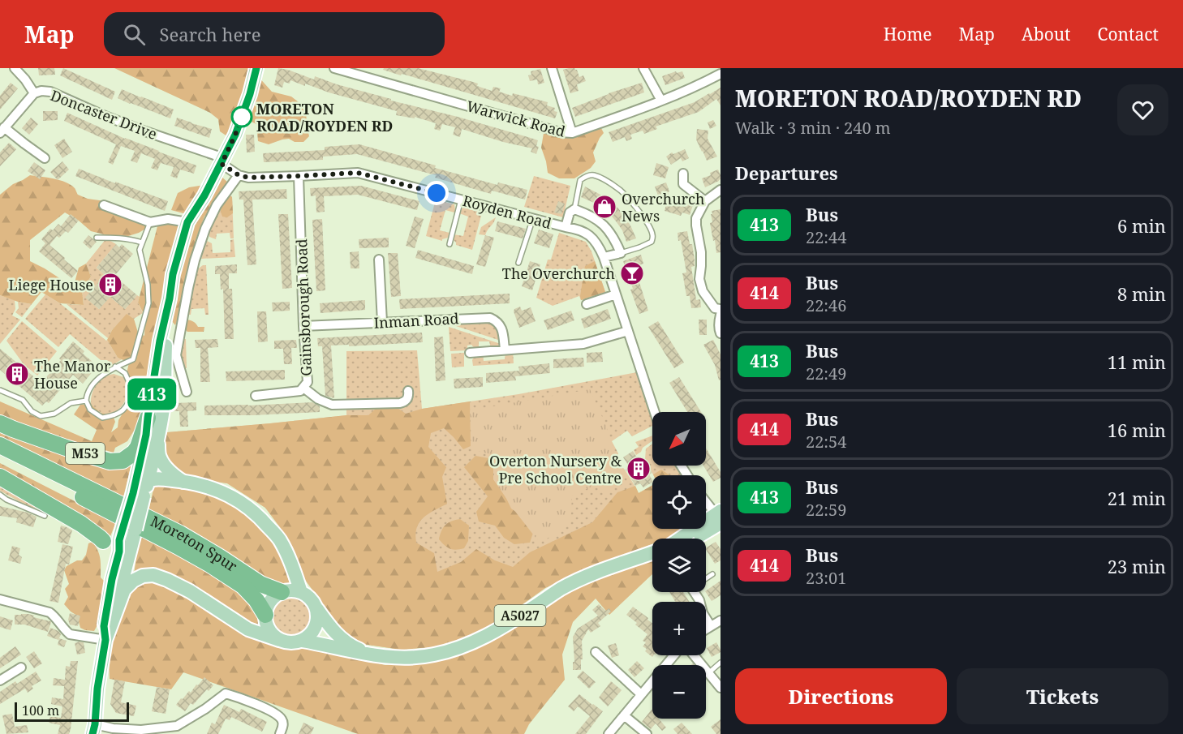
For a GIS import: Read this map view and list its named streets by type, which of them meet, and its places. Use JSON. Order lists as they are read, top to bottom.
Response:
{
  "streets": {
    "highway": ["M53", "Moreton Spur"],
    "main road": ["A5027"],
    "street": [
      "Doncaster Drive",
      "Warwick Road",
      "Royden Road",
      "Gainsborough Road",
      "Inman Road"
    ]
  },
  "crossings": [
    ["Doncaster Drive", "Royden Road"],
    ["Royden Road", "Gainsborough Road"],
    ["Gainsborough Road", "Inman Road"],
    ["Moreton Spur", "A5027"]
  ],
  "places": {
    "other": ["MORETON ROAD/ROYDEN RD"],
    "shop": ["Overchurch News"],
    "bar": ["The Overchurch"],
    "building": ["Liege House", "The Manor House", "Overton Nursery & Pre School Centre"]
  },
  "lines": ["bus line 413"],
  "scale_bar": "100 m",
  "north": "bottom left",
  "page": {
    "header": "Map",
    "search": "Search here",
    "nav": [
      "Home",
      "Map",
      "About",
      "Contact"
    ],
    "on_map": "413",
    "heading": [
      ["MORETON ROAD/ROYDEN RD", "Walk · 3 min · 240 m"],
      "Departures"
    ],
    "list": [
      {
        "mark": "413",
        "name": "Bus",
        "note": "22:44",
        "value": "6 min"
      },
      {
        "mark": "414",
        "name": "Bus",
        "note": "22:46",
        "value": "8 min"
      },
      {
        "mark": "413",
        "name": "Bus",
        "note": "22:49",
        "value": "11 min"
      },
      {
        "mark": "414",
        "name": "Bus",
        "note": "22:54",
        "value": "16 min"
      },
      {
        "mark": "413",
        "name": "Bus",
        "note": "22:59",
        "value": "21 min"
      },
      {
        "mark": "414",
        "name": "Bus",
        "note": "23:01",
        "value": "23 min"
      }
    ],
    "map_buttons": ["+", "−"],
    "buttons": ["Directions", "Tickets"],
    "scale": "100 m"
  }
}
